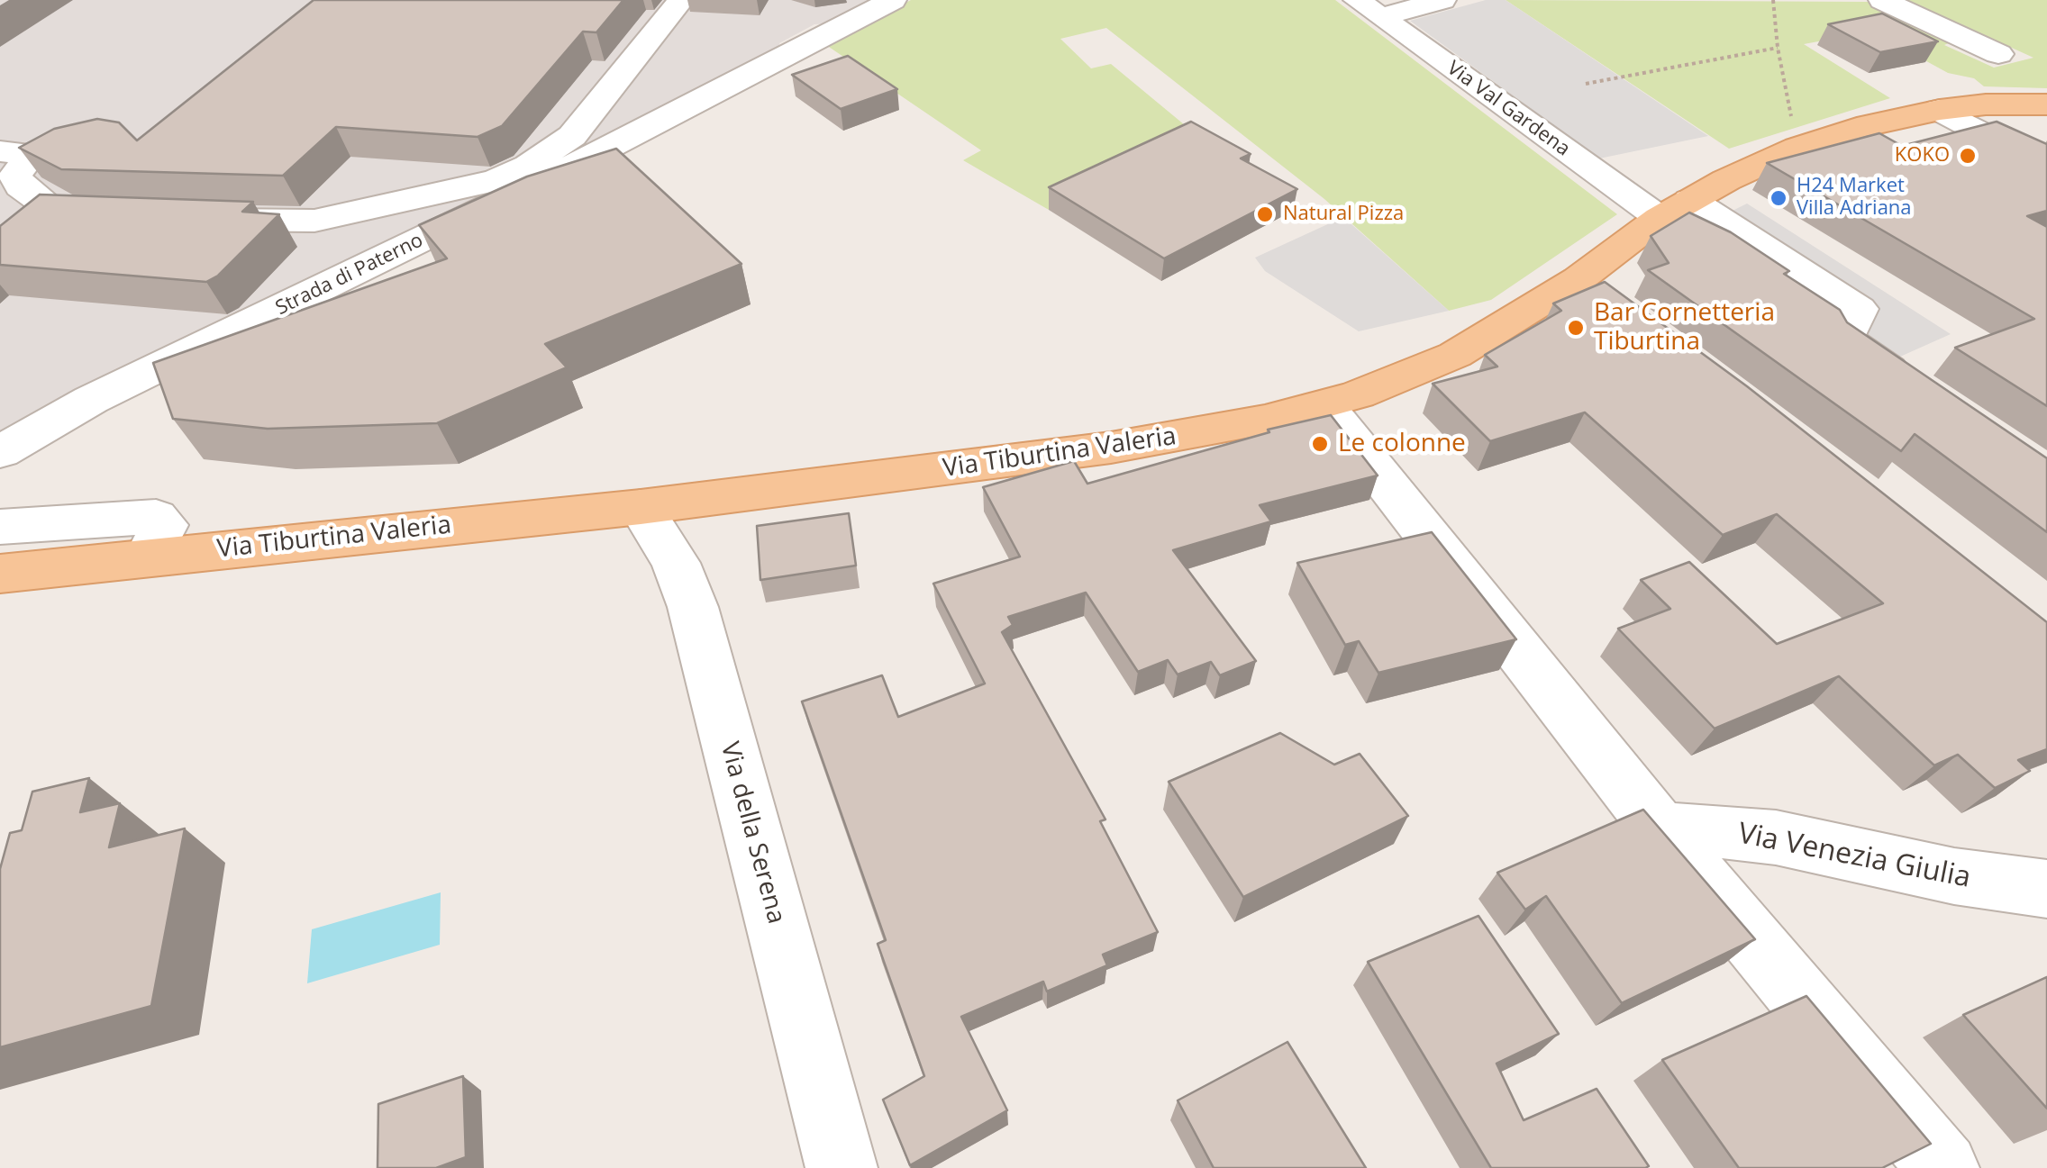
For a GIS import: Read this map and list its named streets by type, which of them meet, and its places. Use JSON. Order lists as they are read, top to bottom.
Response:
{
  "streets": {
    "main road": ["Via Tiburtina Valeria"],
    "street": [
      "Via Val Gardena",
      "Strada di Paterno",
      "Via della Serena",
      "Via Venezia Giulia"
    ]
  },
  "crossings": [
    ["Via Val Gardena", "Via Tiburtina Valeria"],
    ["Via Tiburtina Valeria", "Via della Serena"]
  ],
  "places": [
    "KOKO",
    "H24 Market Villa Adriana",
    "Natural Pizza",
    "Bar Cornetteria Tiburtina",
    "Le colonne"
  ]
}
